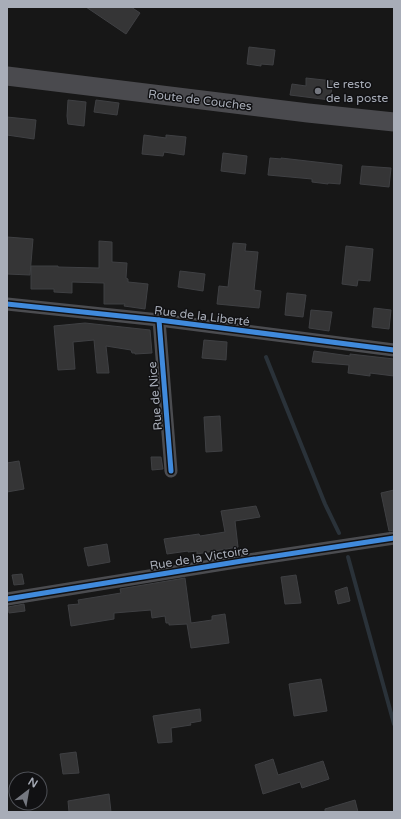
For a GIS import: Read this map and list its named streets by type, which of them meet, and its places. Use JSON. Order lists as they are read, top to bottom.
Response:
{
  "streets": {
    "main road": ["Route de Couches"],
    "street": ["Rue de la Liberté", "Rue de Nice", "Rue de la Victoire"]
  },
  "crossings": [
    ["Rue de la Liberté", "Rue de Nice"]
  ],
  "places": ["Le resto de la poste"],
  "north": "top right"
}
